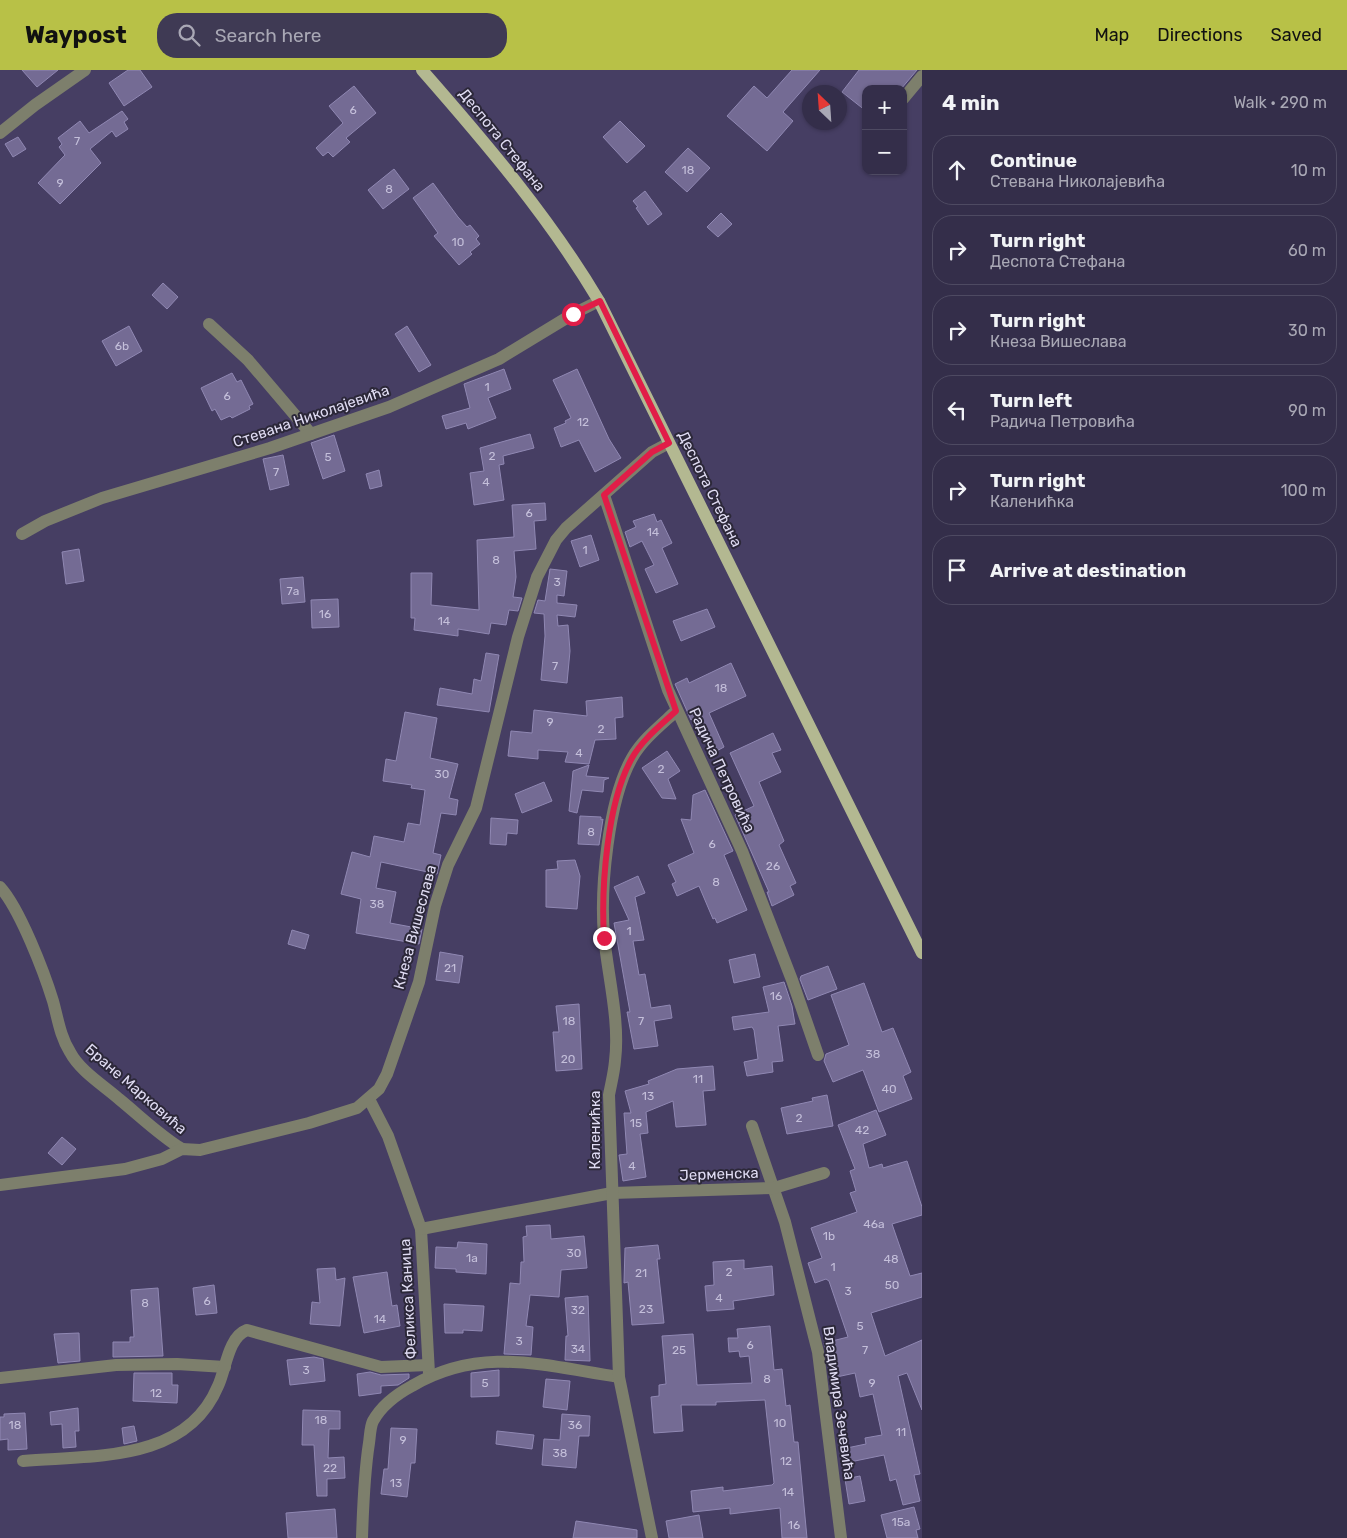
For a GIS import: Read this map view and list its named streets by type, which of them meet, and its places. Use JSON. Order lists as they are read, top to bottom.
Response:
{
  "streets": {
    "main road": ["Деспота Стефана"],
    "street": [
      "Стевана Николајевића",
      "Радича Петровића",
      "Кнеза Вишеслава",
      "Бране Марковића",
      "Каленићка",
      "Јерменска",
      "Феликса Каница",
      "Владимира Зечевића"
    ]
  },
  "crossings": [
    ["Деспота Стефана", "Стевана Николајевића"],
    ["Деспота Стефана", "Кнеза Вишеслава"],
    ["Радича Петровића", "Кнеза Вишеслава"],
    ["Радича Петровића", "Каленићка"],
    ["Кнеза Вишеслава", "Бране Марковића"],
    ["Кнеза Вишеслава", "Феликса Каница"],
    ["Каленићка", "Јерменска"],
    ["Јерменска", "Феликса Каница"],
    ["Јерменска", "Владимира Зечевића"]
  ],
  "house_numbers": [
    "6",
    "7",
    "18",
    "9",
    "8",
    "10",
    "6b",
    "1",
    "6",
    "12",
    "2",
    "5",
    "7",
    "4",
    "6",
    "14",
    "1",
    "8",
    "3",
    "7a",
    "16",
    "14",
    "7",
    "18",
    "9",
    "2",
    "4",
    "2",
    "30",
    "8",
    "6",
    "26",
    "8",
    "38",
    "1",
    "21",
    "16",
    "18",
    "7",
    "38",
    "20",
    "11",
    "40",
    "13",
    "2",
    "15",
    "42",
    "4",
    "46a",
    "1b",
    "30",
    "1a",
    "48",
    "1",
    "2",
    "21",
    "50",
    "3",
    "4",
    "6",
    "8",
    "23",
    "32",
    "14",
    "5",
    "3",
    "6",
    "34",
    "25",
    "7",
    "3",
    "8",
    "5",
    "9",
    "12",
    "18",
    "10",
    "18",
    "36",
    "11",
    "9",
    "38",
    "12",
    "22",
    "13",
    "14",
    "15a",
    "16"
  ],
  "north": "top left",
  "page": {
    "header": "Waypost",
    "search": "Search here",
    "nav": ["Map", "Directions", "Saved"],
    "heading": ["4 min", "Walk · 290 m"],
    "map_buttons": ["+", "−"],
    "list": [
      ["Continue", "Стевана Николајевића", "10 m"],
      ["Turn right", "Деспота Стефана", "60 m"],
      ["Turn right", "Кнеза Вишеслава", "30 m"],
      ["Turn left", "Радича Петровића", "90 m"],
      ["Turn right", "Каленићка", "100 m"],
      "Arrive at destination"
    ]
  }
}
